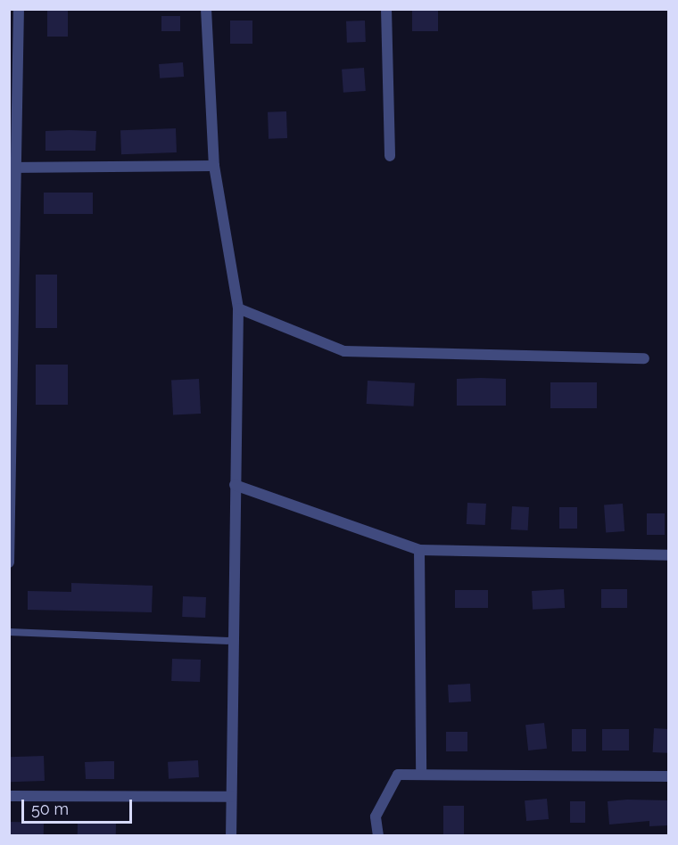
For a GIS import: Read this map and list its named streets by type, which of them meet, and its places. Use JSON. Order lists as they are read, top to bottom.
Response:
{
  "scale_bar": "50 m"
}
